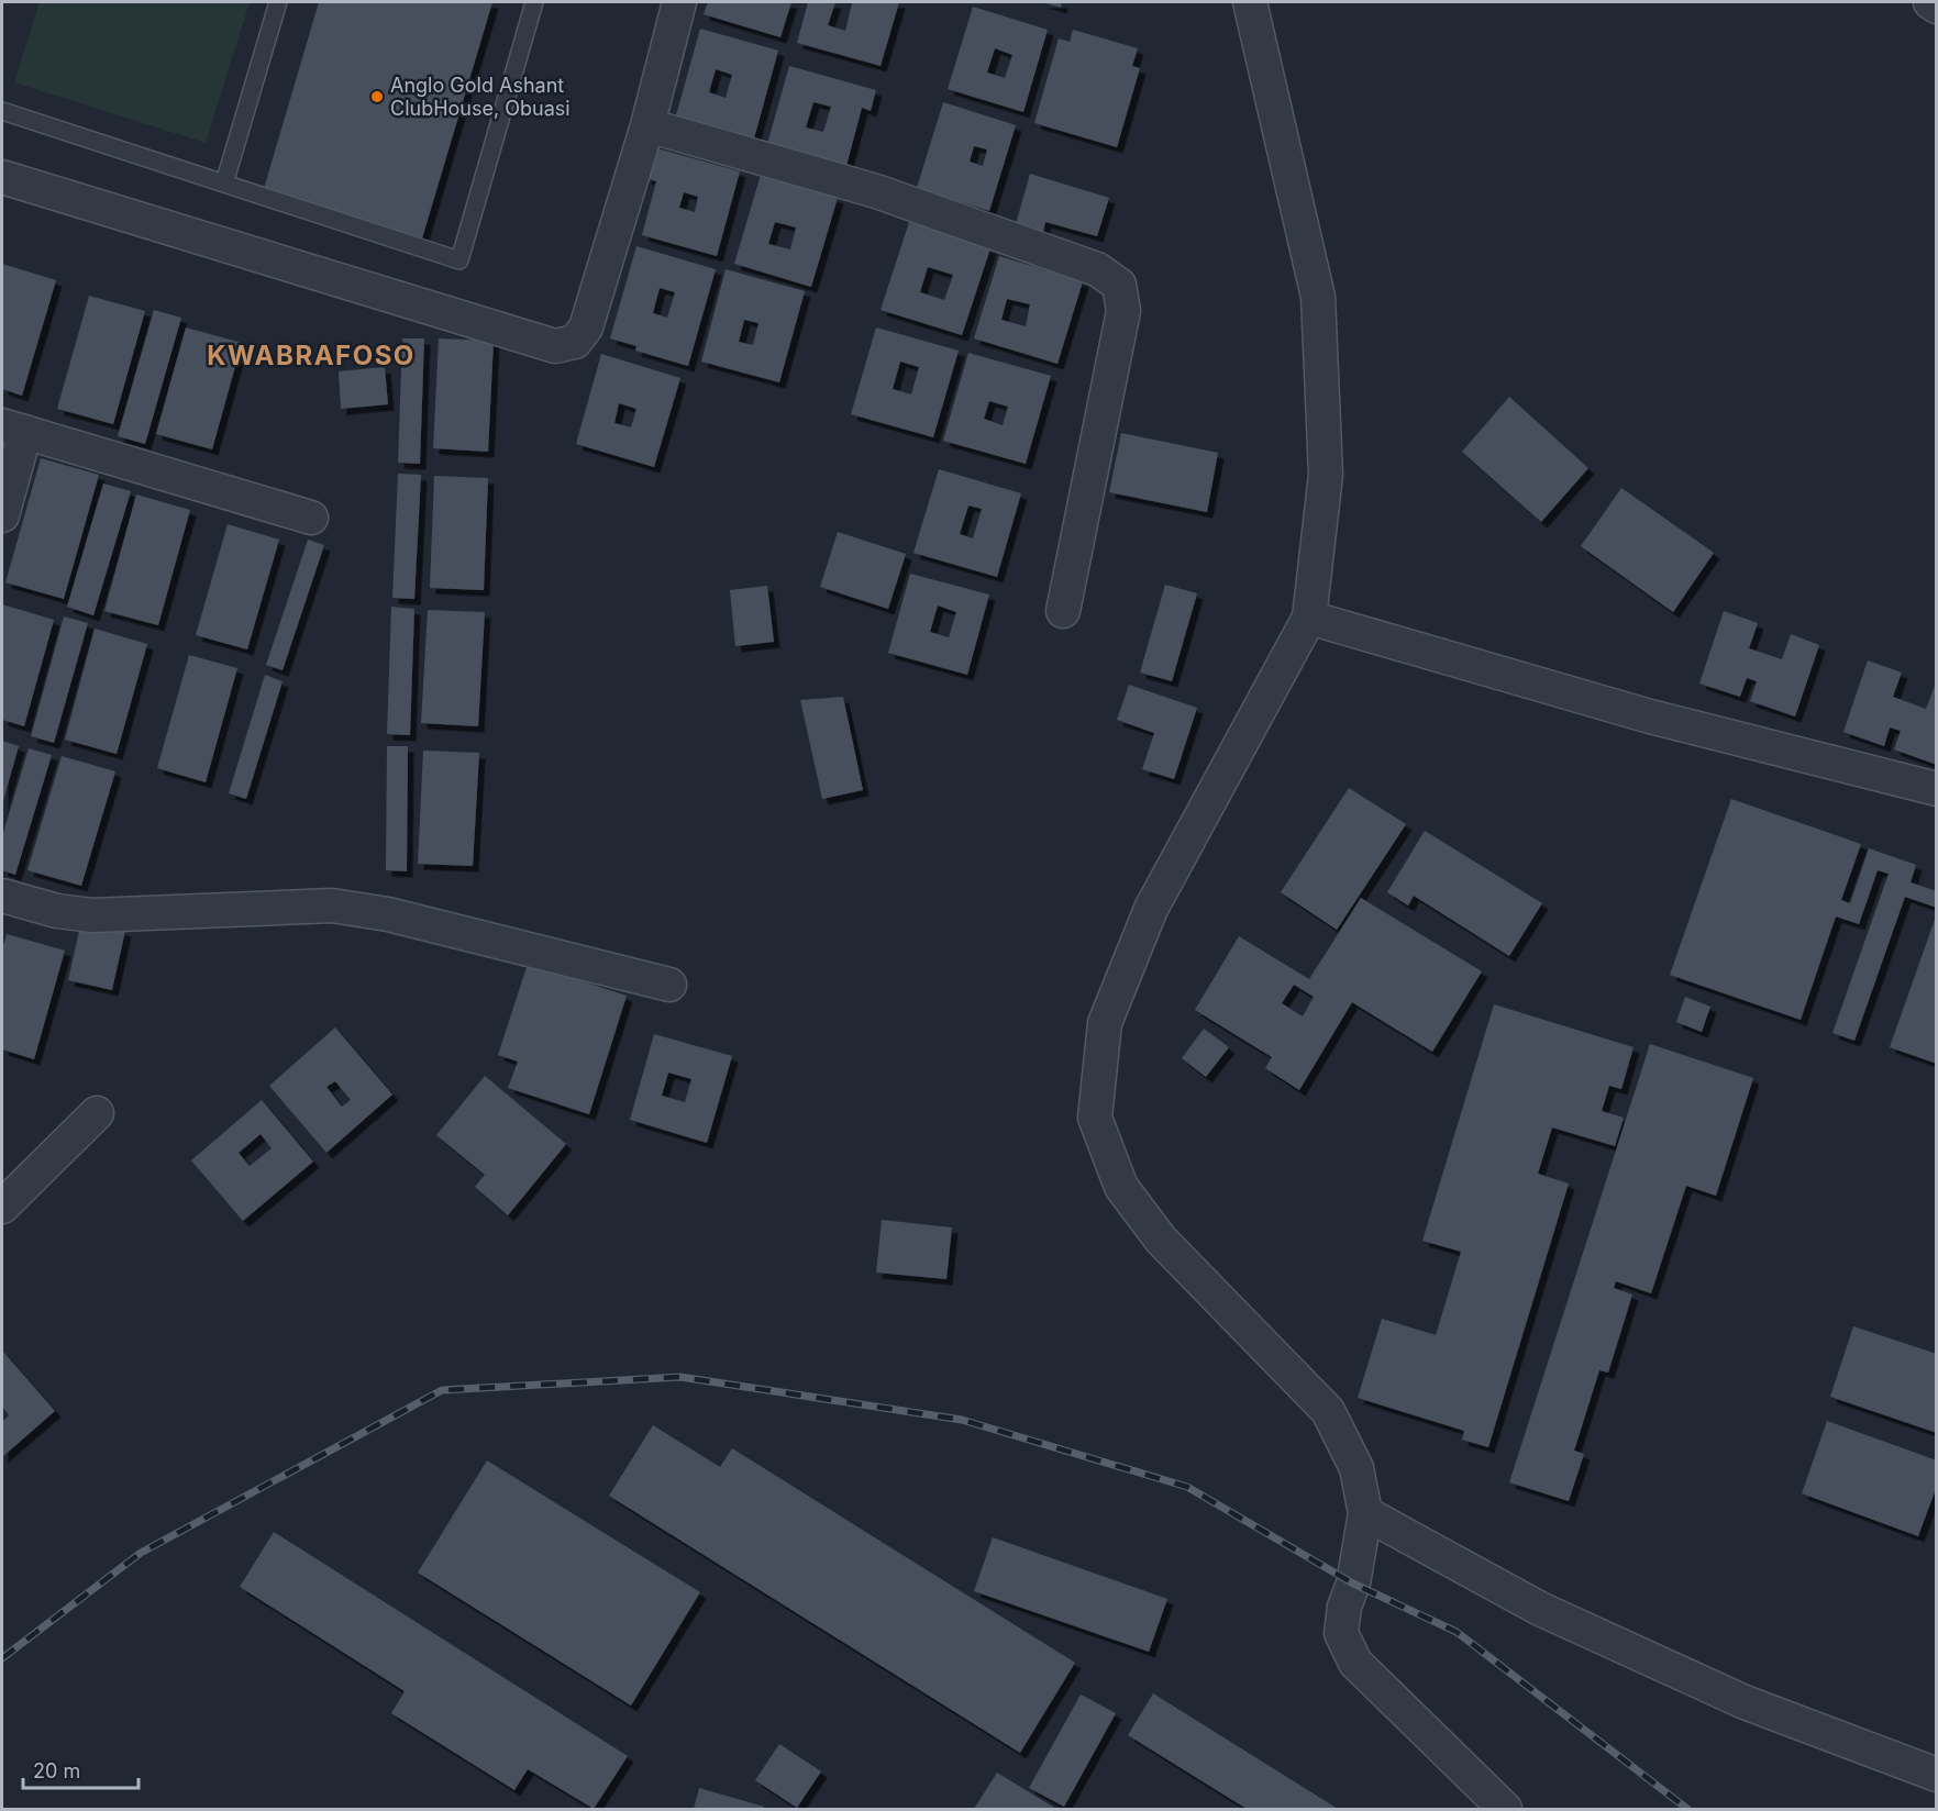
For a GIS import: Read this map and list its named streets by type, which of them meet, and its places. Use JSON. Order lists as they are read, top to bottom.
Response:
{
  "districts": ["KWABRAFOSO"],
  "places": ["Anglo Gold Ashant ClubHouse, Obuasi"],
  "scale_bar": "20 m"
}
